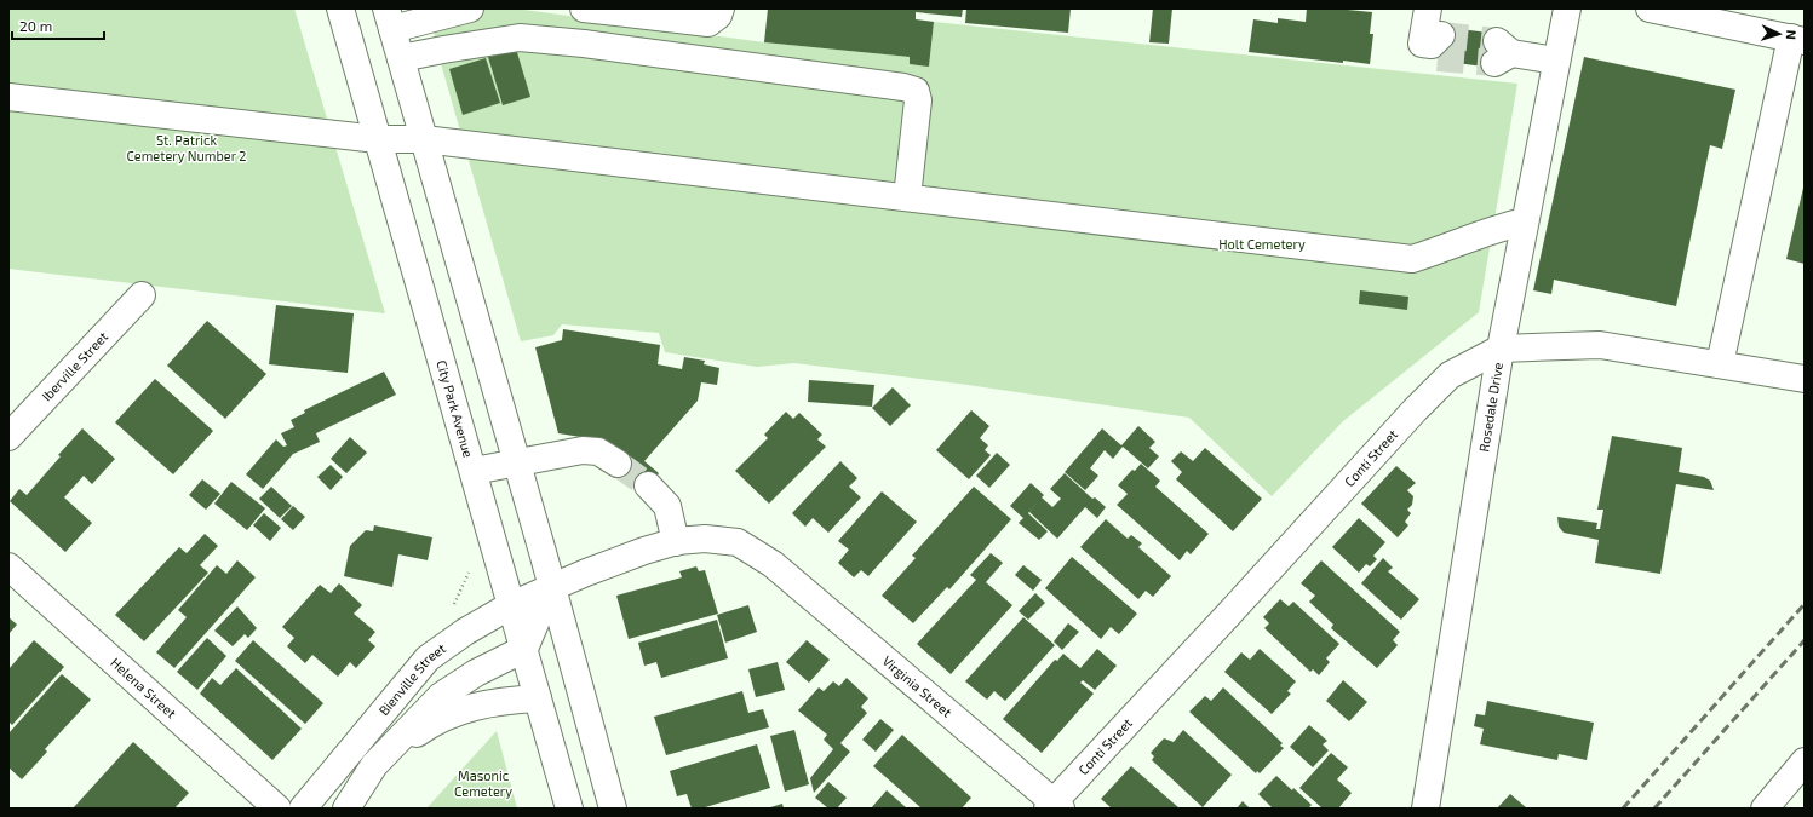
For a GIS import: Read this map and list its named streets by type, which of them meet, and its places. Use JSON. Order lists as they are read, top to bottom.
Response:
{
  "streets": {
    "street": [
      "Iberville Street",
      "City Park Avenue",
      "Rosedale Drive",
      "Conti Street",
      "Bienville Street",
      "Virginia Street",
      "Helena Street"
    ]
  },
  "crossings": [
    ["City Park Avenue", "Bienville Street"],
    ["Rosedale Drive", "Conti Street"],
    ["Conti Street", "Virginia Street"],
    ["Bienville Street", "Virginia Street"]
  ],
  "parks": ["St. Patrick Cemetery Number 2", "Holt Cemetery", "Masonic Cemetery"],
  "scale_bar": "20 m",
  "north": "right"
}
